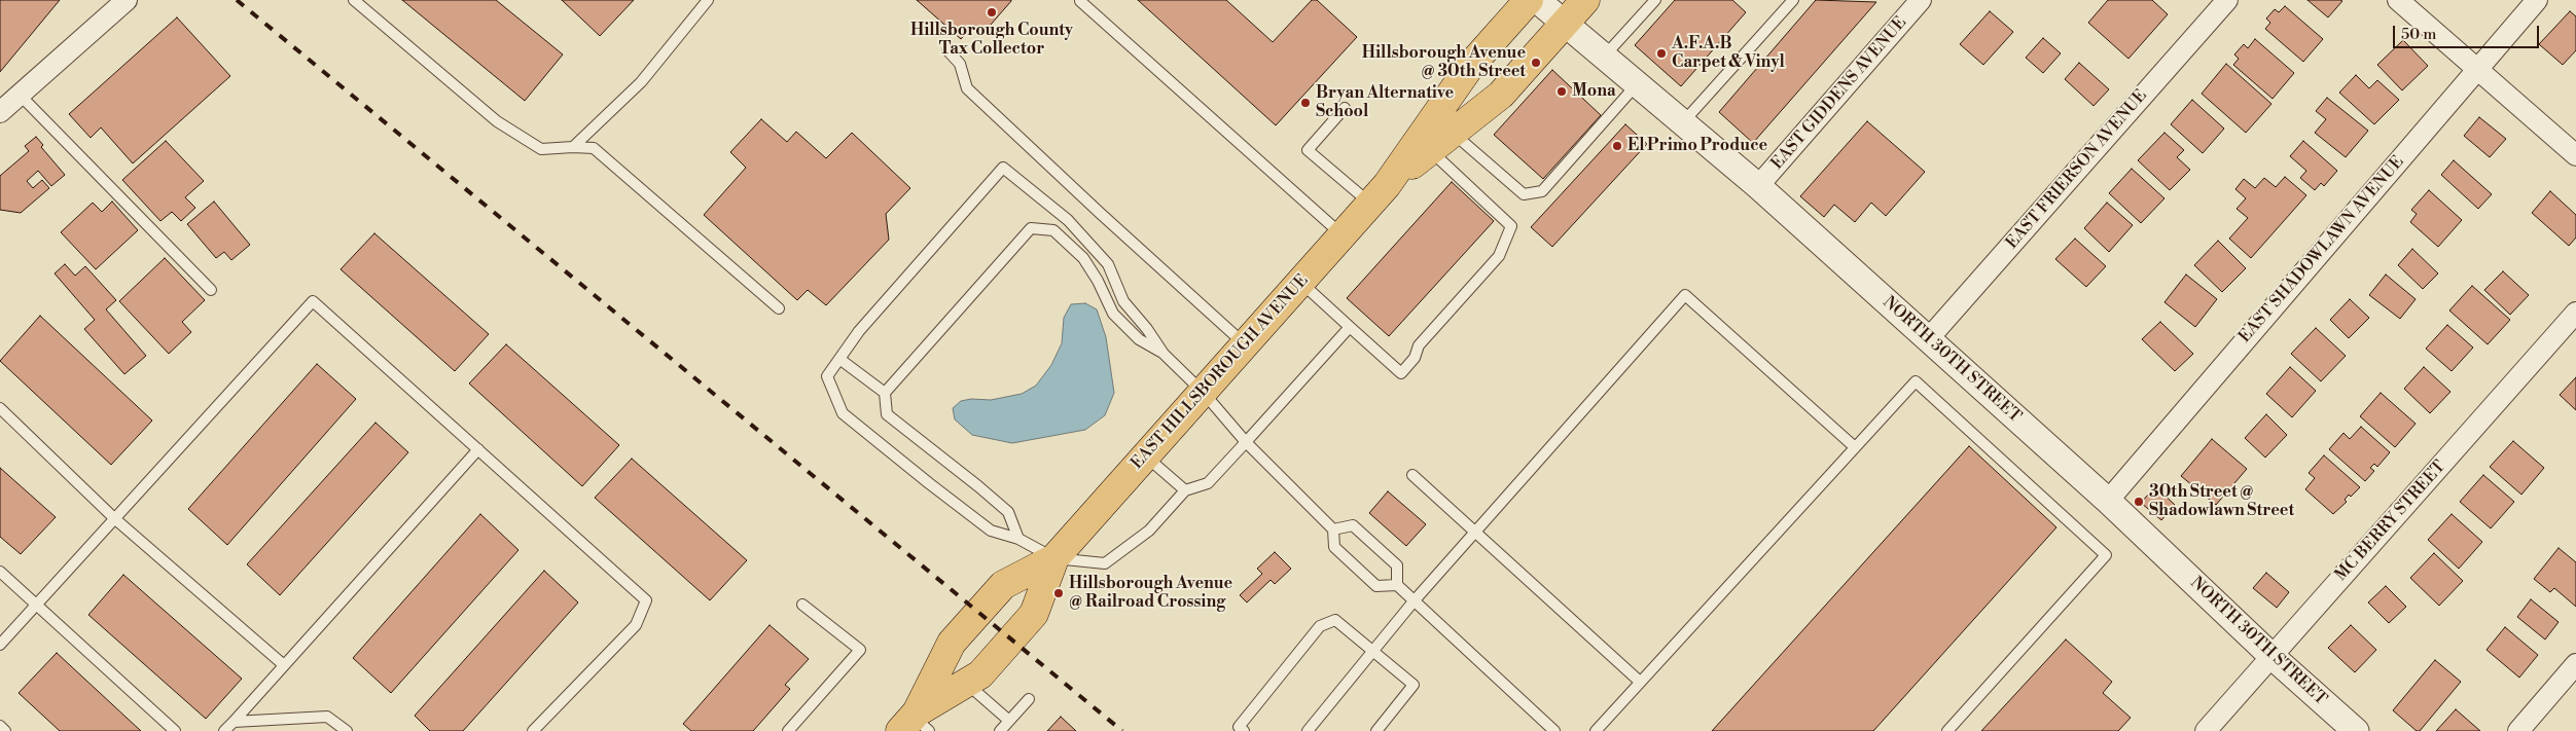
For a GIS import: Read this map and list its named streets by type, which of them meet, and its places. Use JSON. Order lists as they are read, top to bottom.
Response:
{
  "streets": {
    "main road": ["EAST HILLSBOROUGH AVENUE"],
    "street": [
      "EAST GIDDENS AVENUE",
      "EAST FRIERSON AVENUE",
      "EAST SHADOWLAWN AVENUE",
      "NORTH 30TH STREET",
      "MC BERRY STREET"
    ]
  },
  "crossings": [
    ["EAST GIDDENS AVENUE", "NORTH 30TH STREET"],
    ["EAST FRIERSON AVENUE", "NORTH 30TH STREET"],
    ["EAST SHADOWLAWN AVENUE", "NORTH 30TH STREET"],
    ["NORTH 30TH STREET", "EAST HILLSBOROUGH AVENUE"],
    ["NORTH 30TH STREET", "MC BERRY STREET"]
  ],
  "places": [
    "Hillsborough County Tax Collector",
    "A.F.A.B Carpet & Vinyl",
    "Hillsborough Avenue @ 30th Street",
    "Mona",
    "Bryan Alternative School",
    "El Primo Produce",
    "30th Street @ Shadowlawn Street",
    "Hillsborough Avenue @ Railroad Crossing"
  ],
  "scale_bar": "50 m"
}
